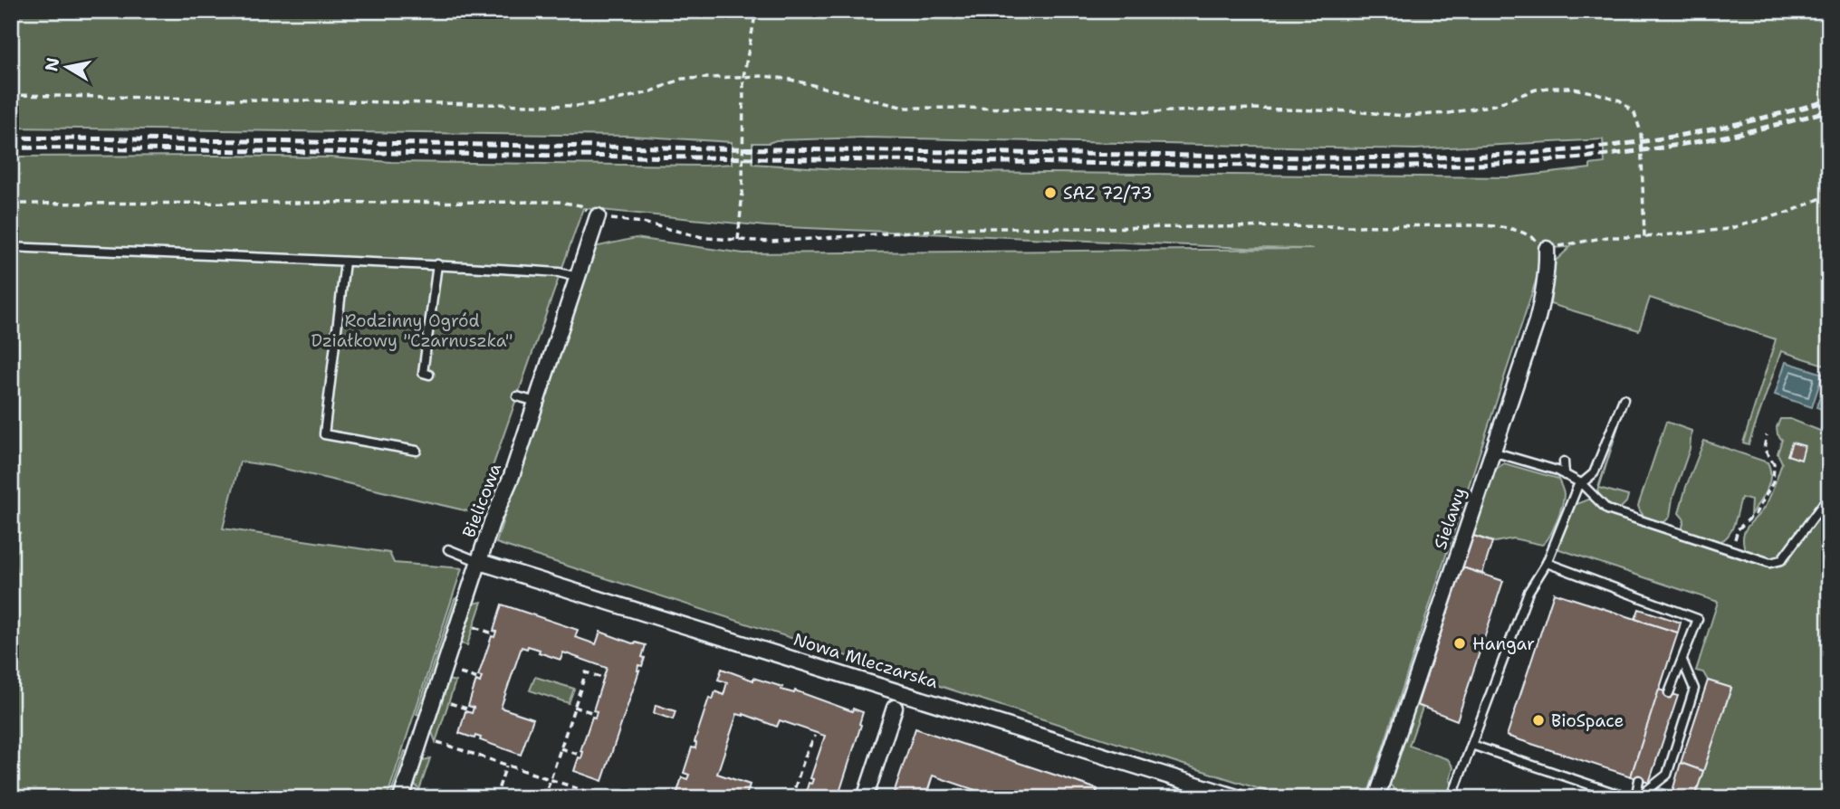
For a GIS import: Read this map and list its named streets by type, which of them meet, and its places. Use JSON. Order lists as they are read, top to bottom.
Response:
{
  "streets": {
    "street": ["Bielicowa", "Sielawy", "Nowa Mleczarska"]
  },
  "crossings": [
    ["Bielicowa", "Nowa Mleczarska"]
  ],
  "parks": ["Rodzinny Ogród Działkowy \"Czarnuszka\""],
  "places": ["SAZ 72/73", "Hangar", "BioSpace"],
  "north": "left"
}
